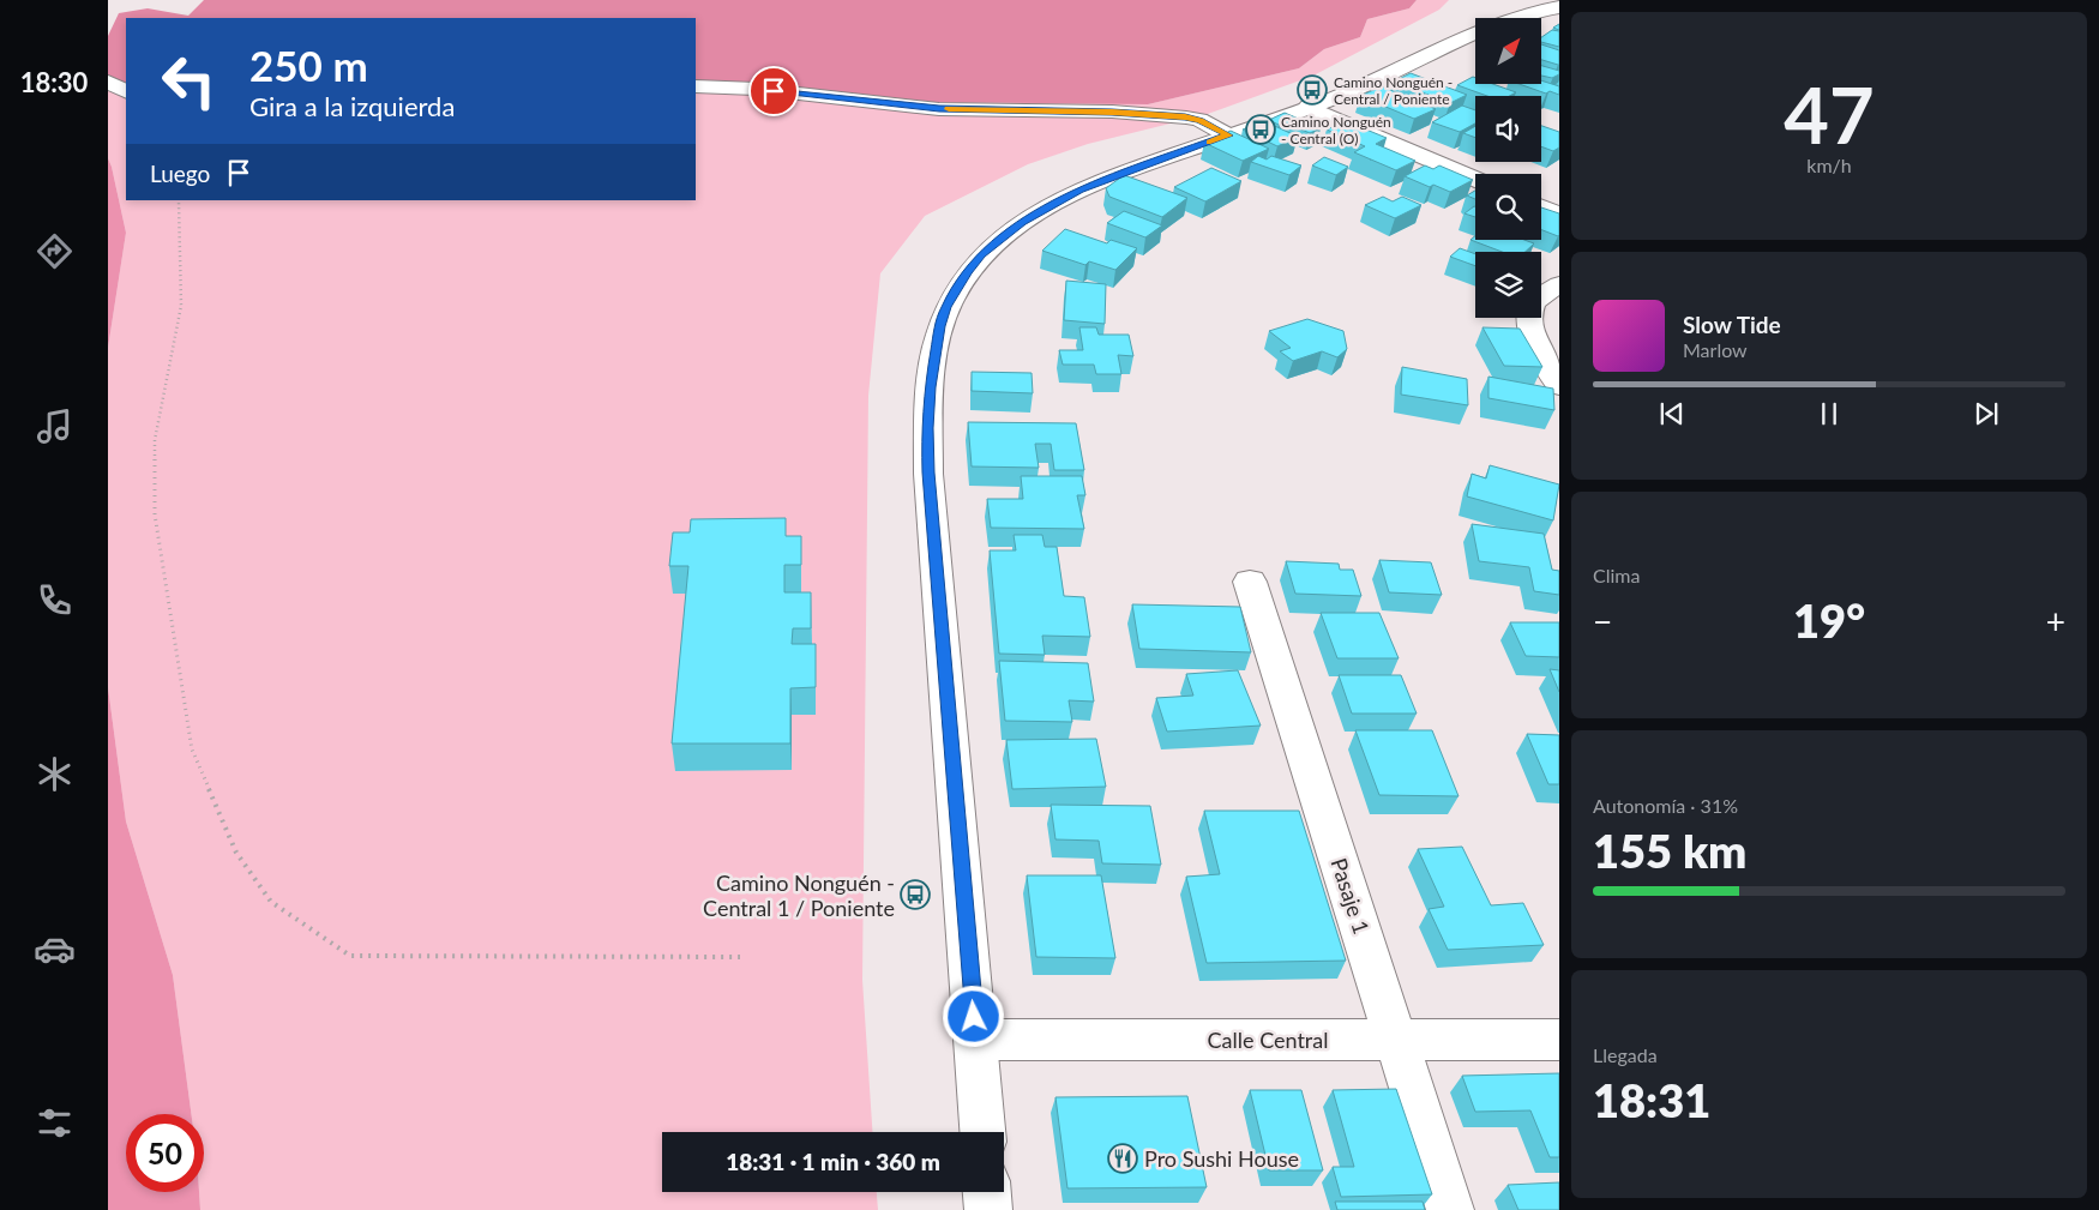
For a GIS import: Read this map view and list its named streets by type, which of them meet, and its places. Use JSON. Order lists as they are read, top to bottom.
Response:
{
  "streets": {
    "main road": ["Pasaje 1", "Calle Central"]
  },
  "crossings": [
    ["Pasaje 1", "Calle Central"]
  ],
  "places": {
    "bus stop": ["Camino Nonguén - Central / Poniente", "Camino Nonguén - Central (O)", "Camino Nonguén - Central 1 / Poniente"],
    "restaurant": ["Pro Sushi House"]
  },
  "north": "top right",
  "page": {
    "tabs": "18:30",
    "tile": [
      ["47", "km/h"],
      "Clima",
      ["Autonomía · 31%", "155 km"],
      ["Llegada", "18:31"]
    ],
    "turn": ["250 m", "Gira a la izquierda"],
    "then": "Luego",
    "song": ["Slow Tide", "Marlow"],
    "heat": ["−", "19°", "+"],
    "limit": "50",
    "trip": "18:31 · 1 min · 360 m"
  }
}
